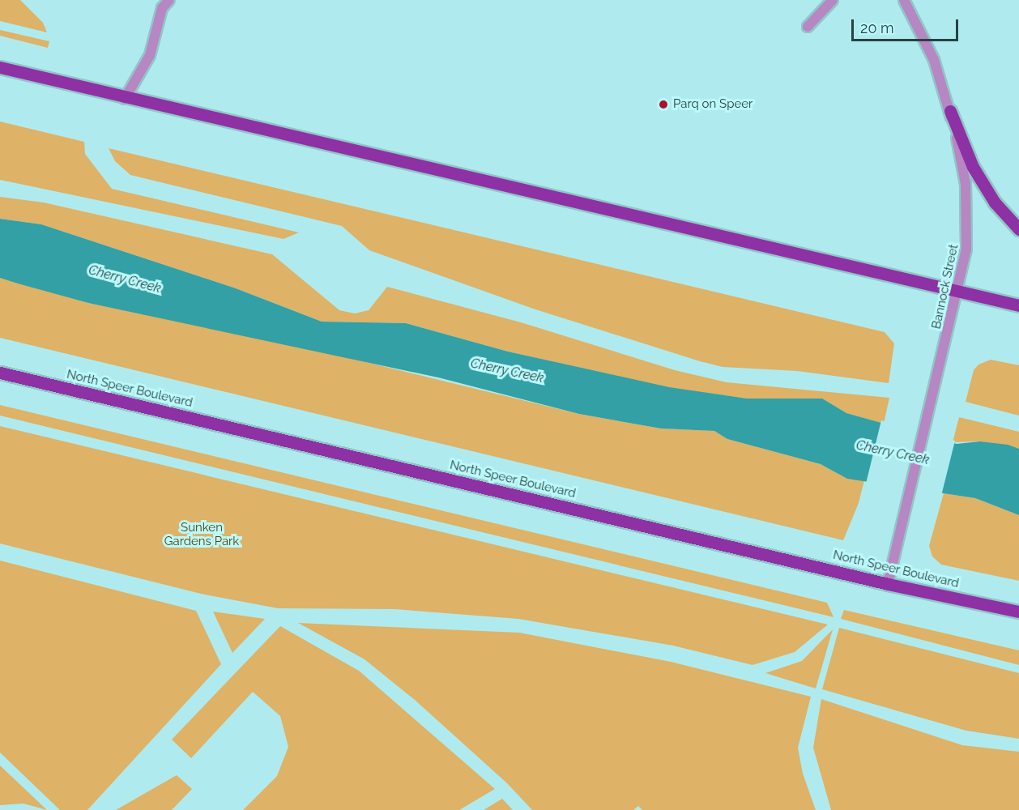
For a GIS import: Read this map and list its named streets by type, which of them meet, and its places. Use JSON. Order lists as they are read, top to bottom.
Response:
{
  "streets": {
    "main road": ["North Speer Boulevard"],
    "street": ["Bannock Street"]
  },
  "crossings": [
    ["Bannock Street", "North Speer Boulevard"]
  ],
  "water": ["Cherry Creek"],
  "parks": ["Sunken Gardens Park"],
  "places": ["Parq on Speer"],
  "scale_bar": "20 m"
}
